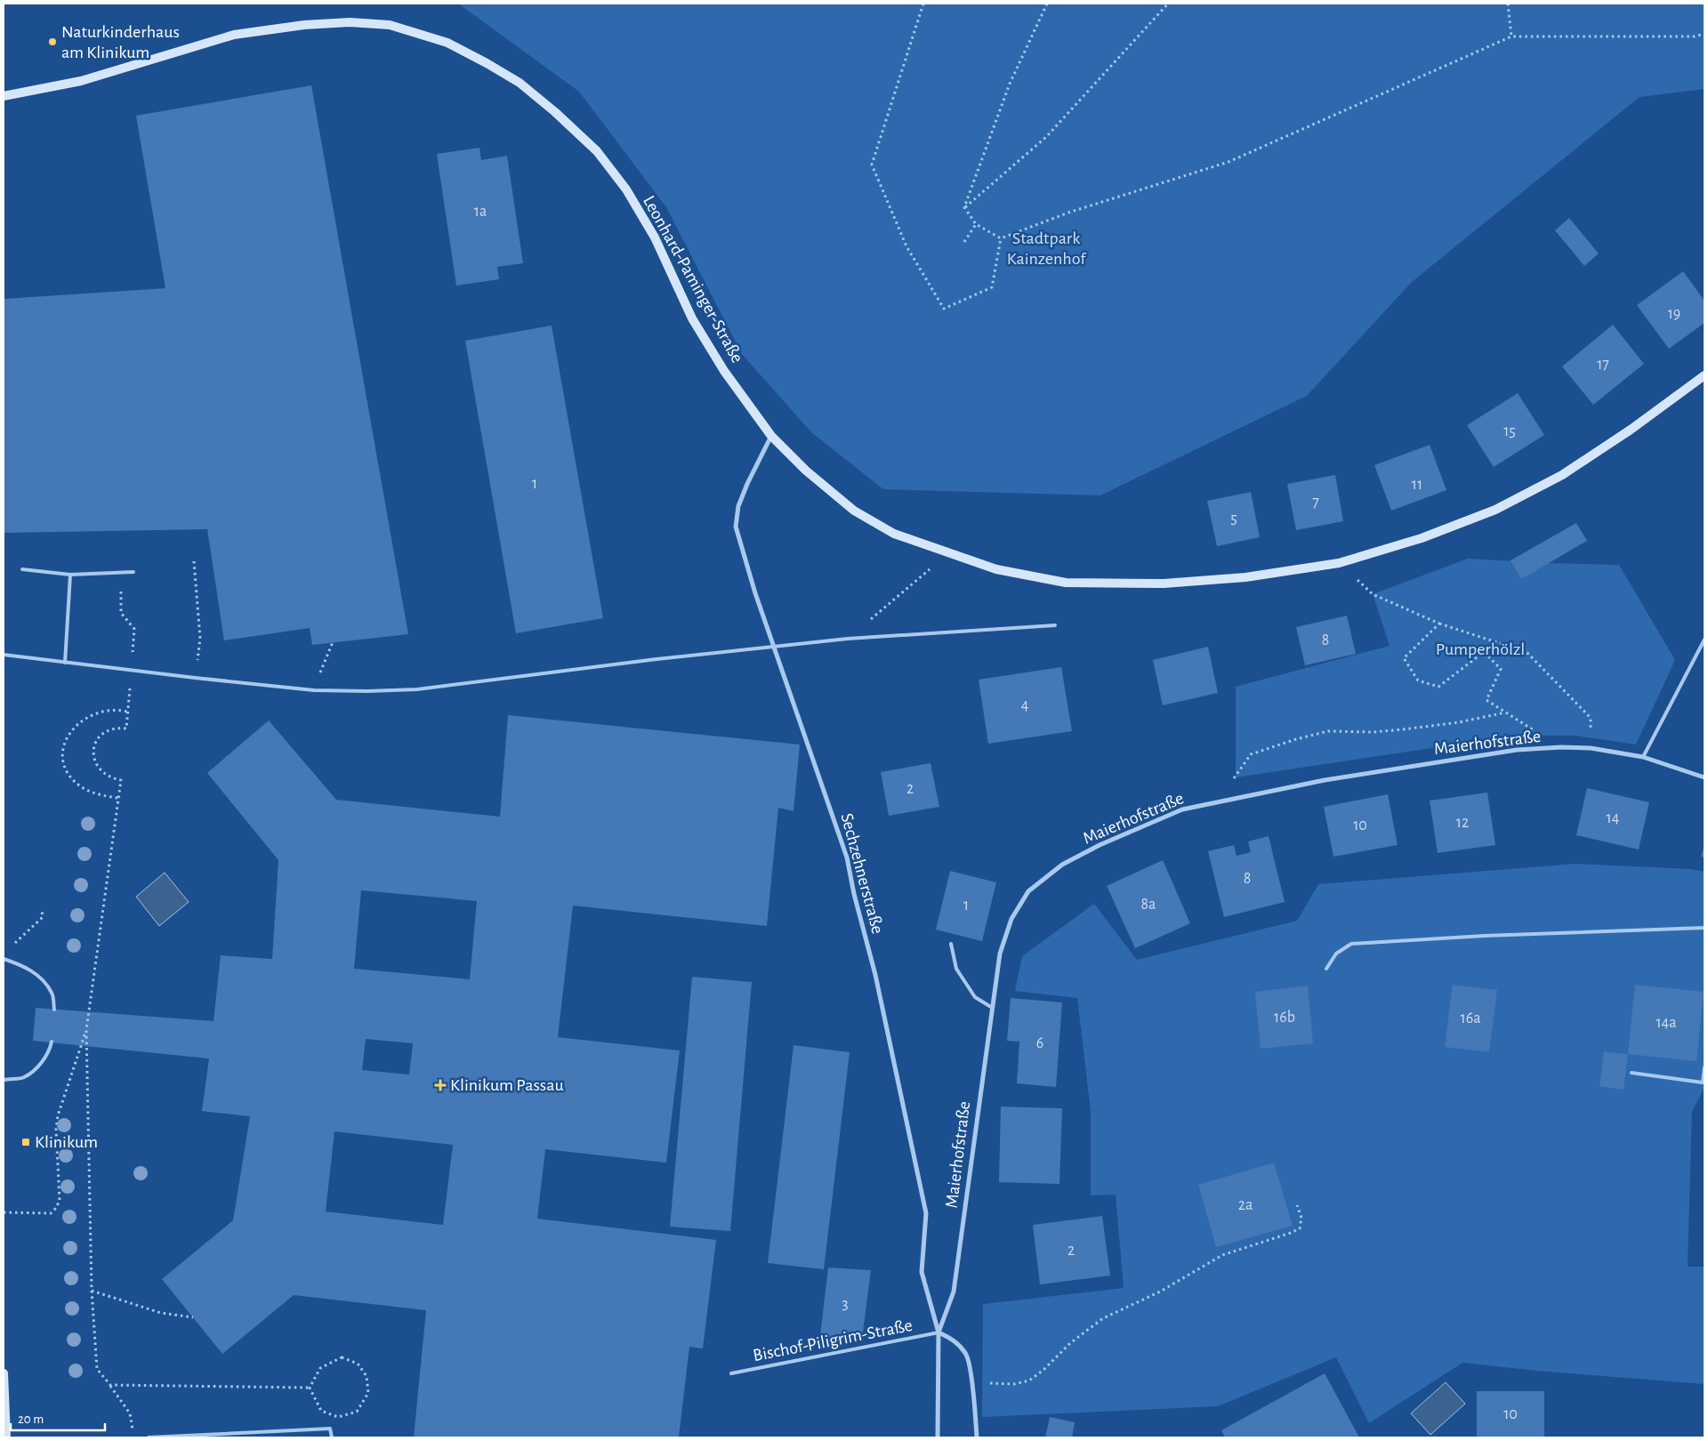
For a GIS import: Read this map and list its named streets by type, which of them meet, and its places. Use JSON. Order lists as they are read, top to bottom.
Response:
{
  "streets": {
    "street": ["Leonhard-Paminger-Straße", "Maierhofstraße", "Sechzehnerstraße"],
    "lane": ["Bischof-Piligrim-Straße"]
  },
  "crossings": [
    ["Leonhard-Paminger-Straße", "Sechzehnerstraße"],
    ["Maierhofstraße", "Sechzehnerstraße"],
    ["Maierhofstraße", "Bischof-Piligrim-Straße"],
    ["Sechzehnerstraße", "Bischof-Piligrim-Straße"]
  ],
  "parks": ["Stadtpark Kainzenhof", "Pumperhölzl"],
  "places": {
    "other": ["Naturkinderhaus am Klinikum"],
    "health": ["Klinikum Passau"],
    "transit": ["Klinikum"]
  },
  "house_numbers": [
    "1a",
    "19",
    "17",
    "15",
    "1",
    "11",
    "7",
    "5",
    "8",
    "4",
    "2",
    "14",
    "12",
    "10",
    "8",
    "8a",
    "1",
    "16b",
    "16a",
    "14a",
    "6",
    "2a",
    "2",
    "3",
    "10"
  ],
  "scale_bar": "20 m"
}
